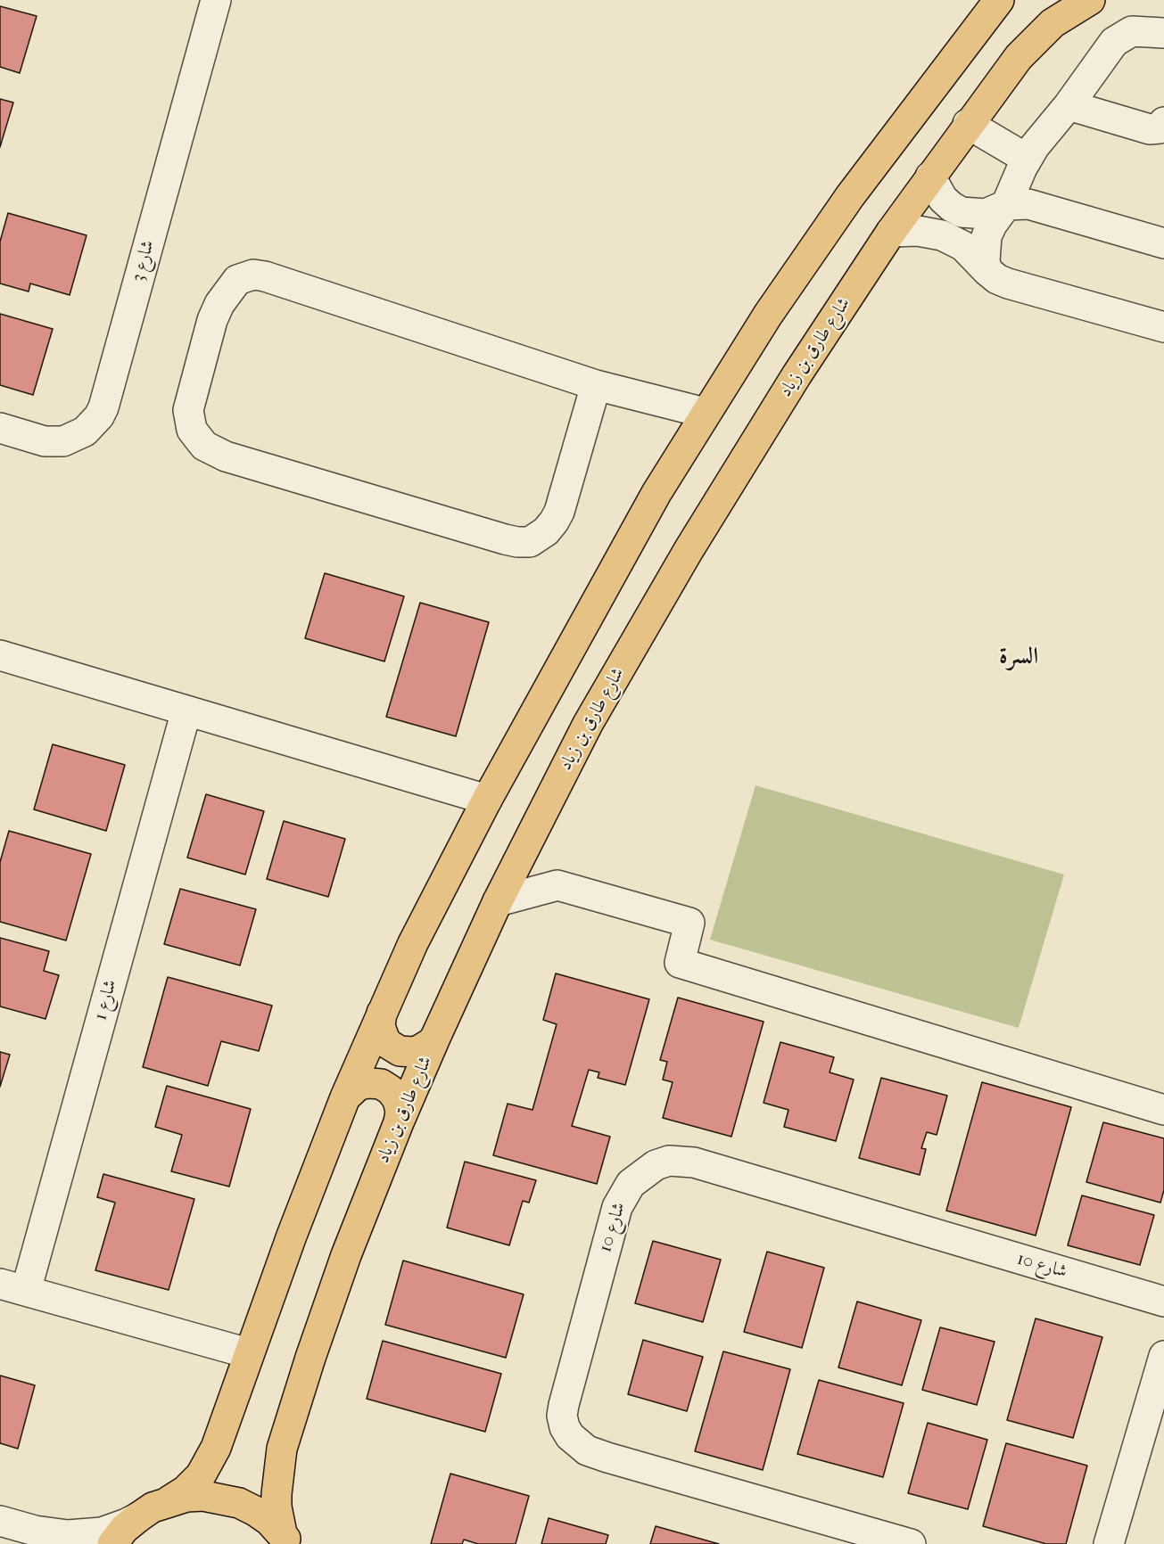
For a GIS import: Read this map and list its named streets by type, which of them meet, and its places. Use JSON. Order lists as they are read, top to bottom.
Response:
{
  "streets": {
    "main road": ["شارع طارق بن زياد"],
    "street": ["شارع 3", "شارع 1", "شارع 10"]
  },
  "districts": ["السرة"]
}
